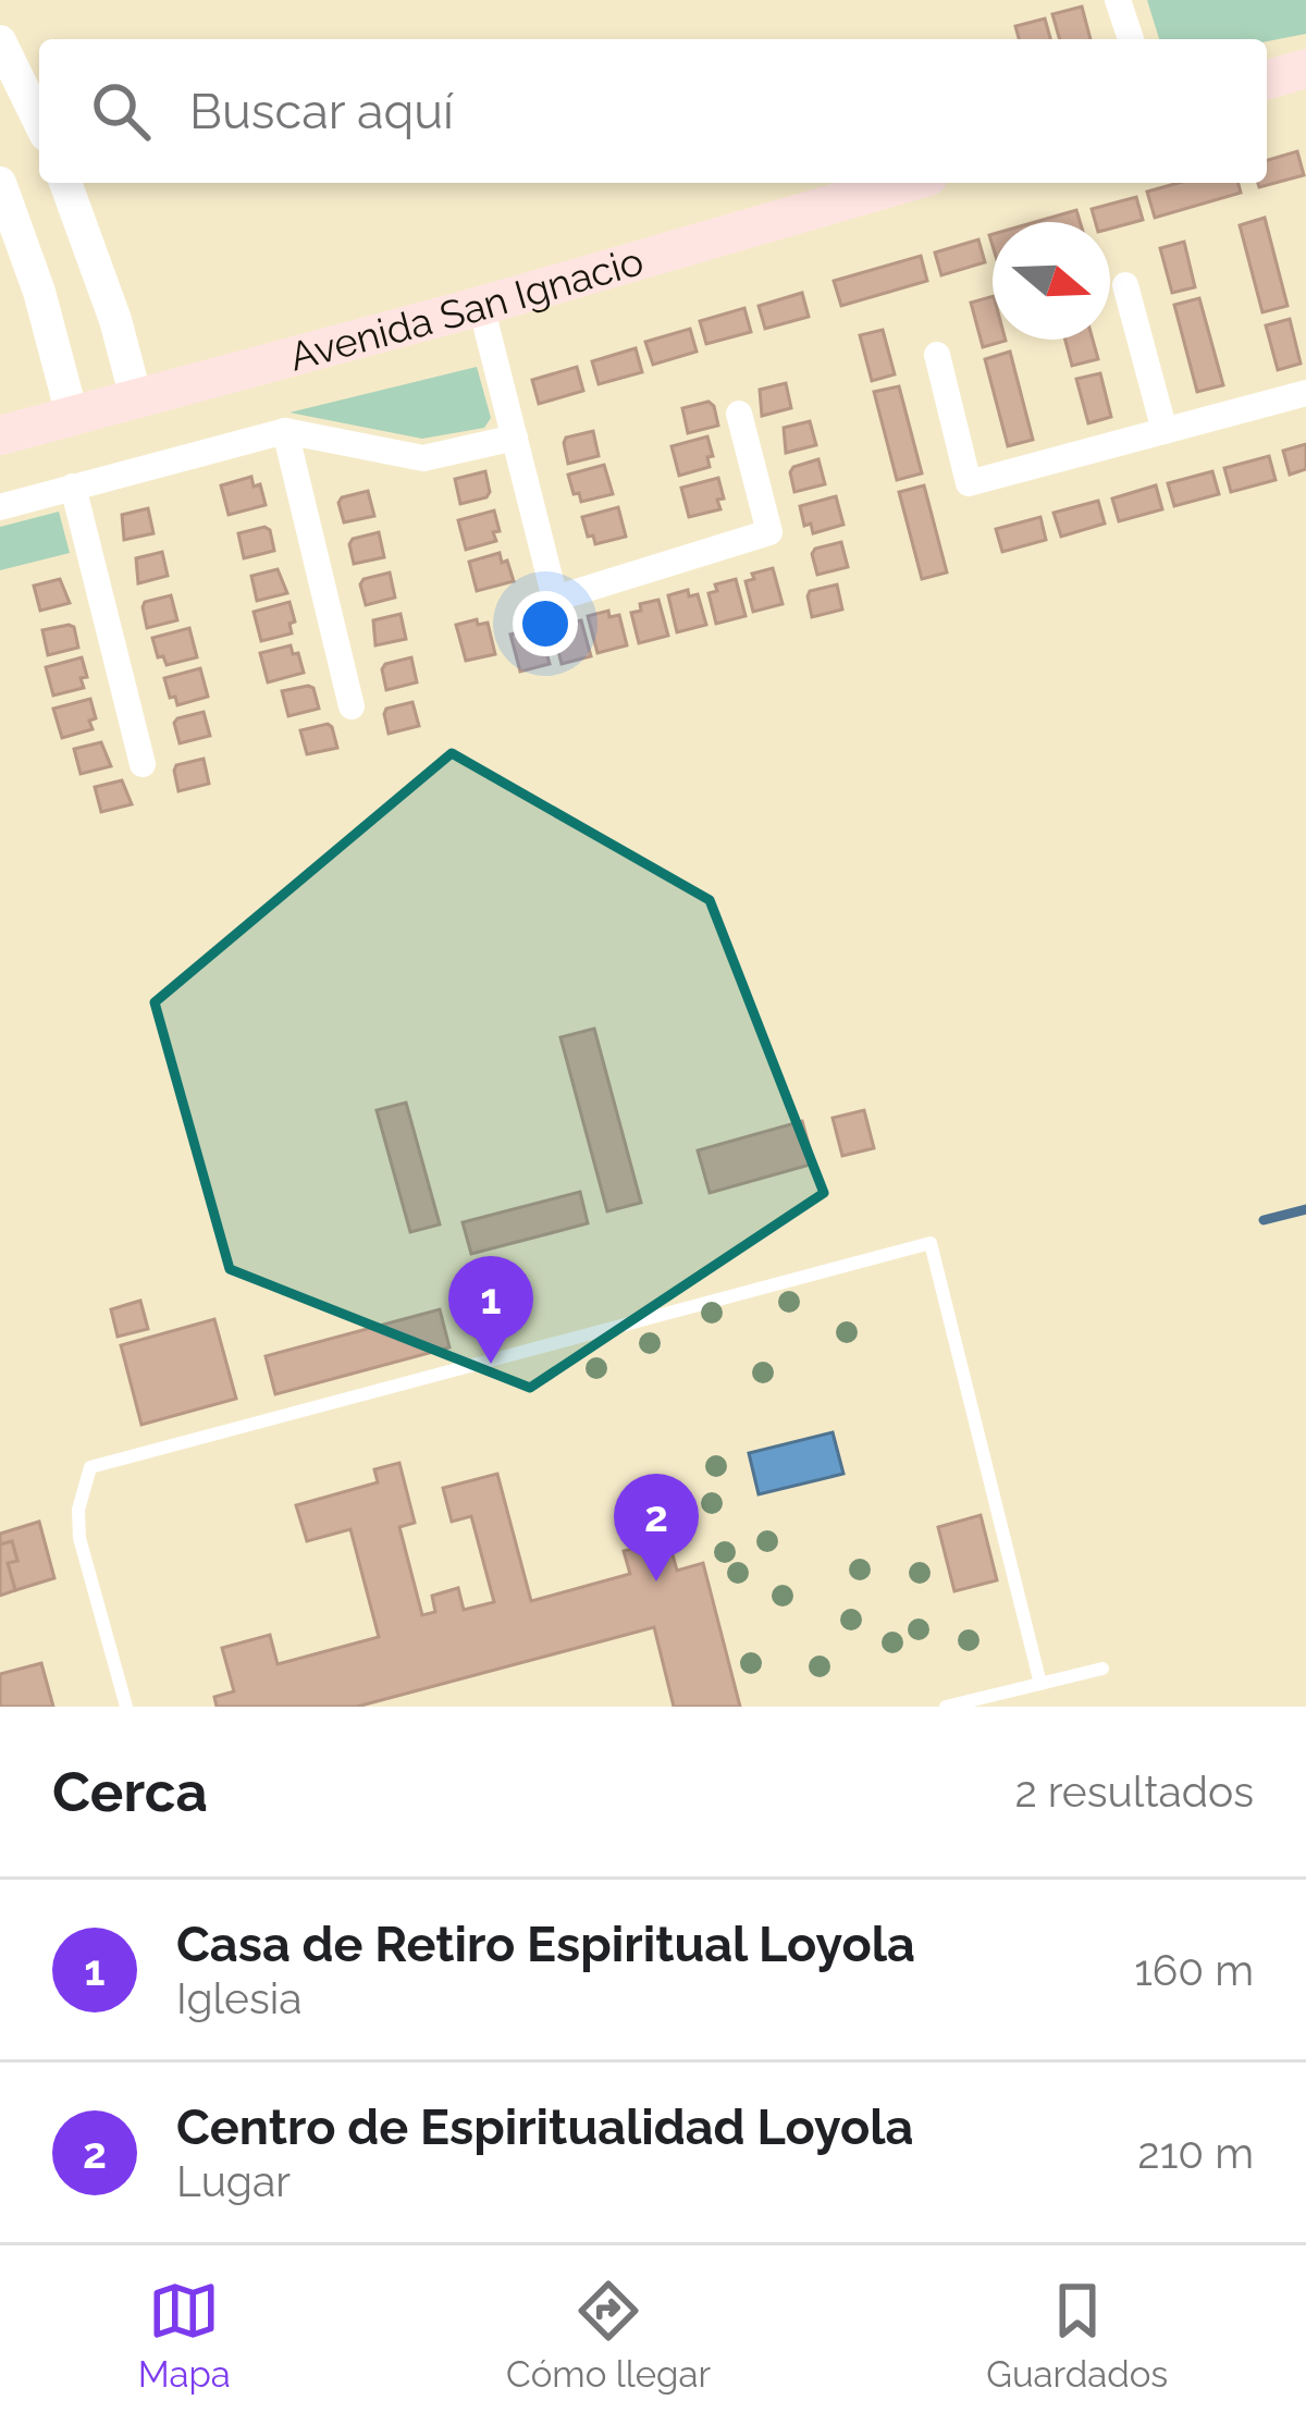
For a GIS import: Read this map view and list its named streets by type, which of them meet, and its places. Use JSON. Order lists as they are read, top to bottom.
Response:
{
  "streets": {
    "main road": ["Avenida San Ignacio"]
  },
  "north": "right",
  "page": {
    "search": "Buscar aquí",
    "pins": ["1", "2"],
    "heading": ["Cerca", "2 resultados"],
    "list": [
      {
        "mark": "1",
        "name": "Casa de Retiro Espiritual Loyola",
        "note": "Iglesia",
        "value": "160 m"
      },
      {
        "mark": "2",
        "name": "Centro de Espiritualidad Loyola",
        "note": "Lugar",
        "value": "210 m"
      }
    ],
    "nav": ["Mapa", "Cómo llegar", "Guardados"]
  }
}
